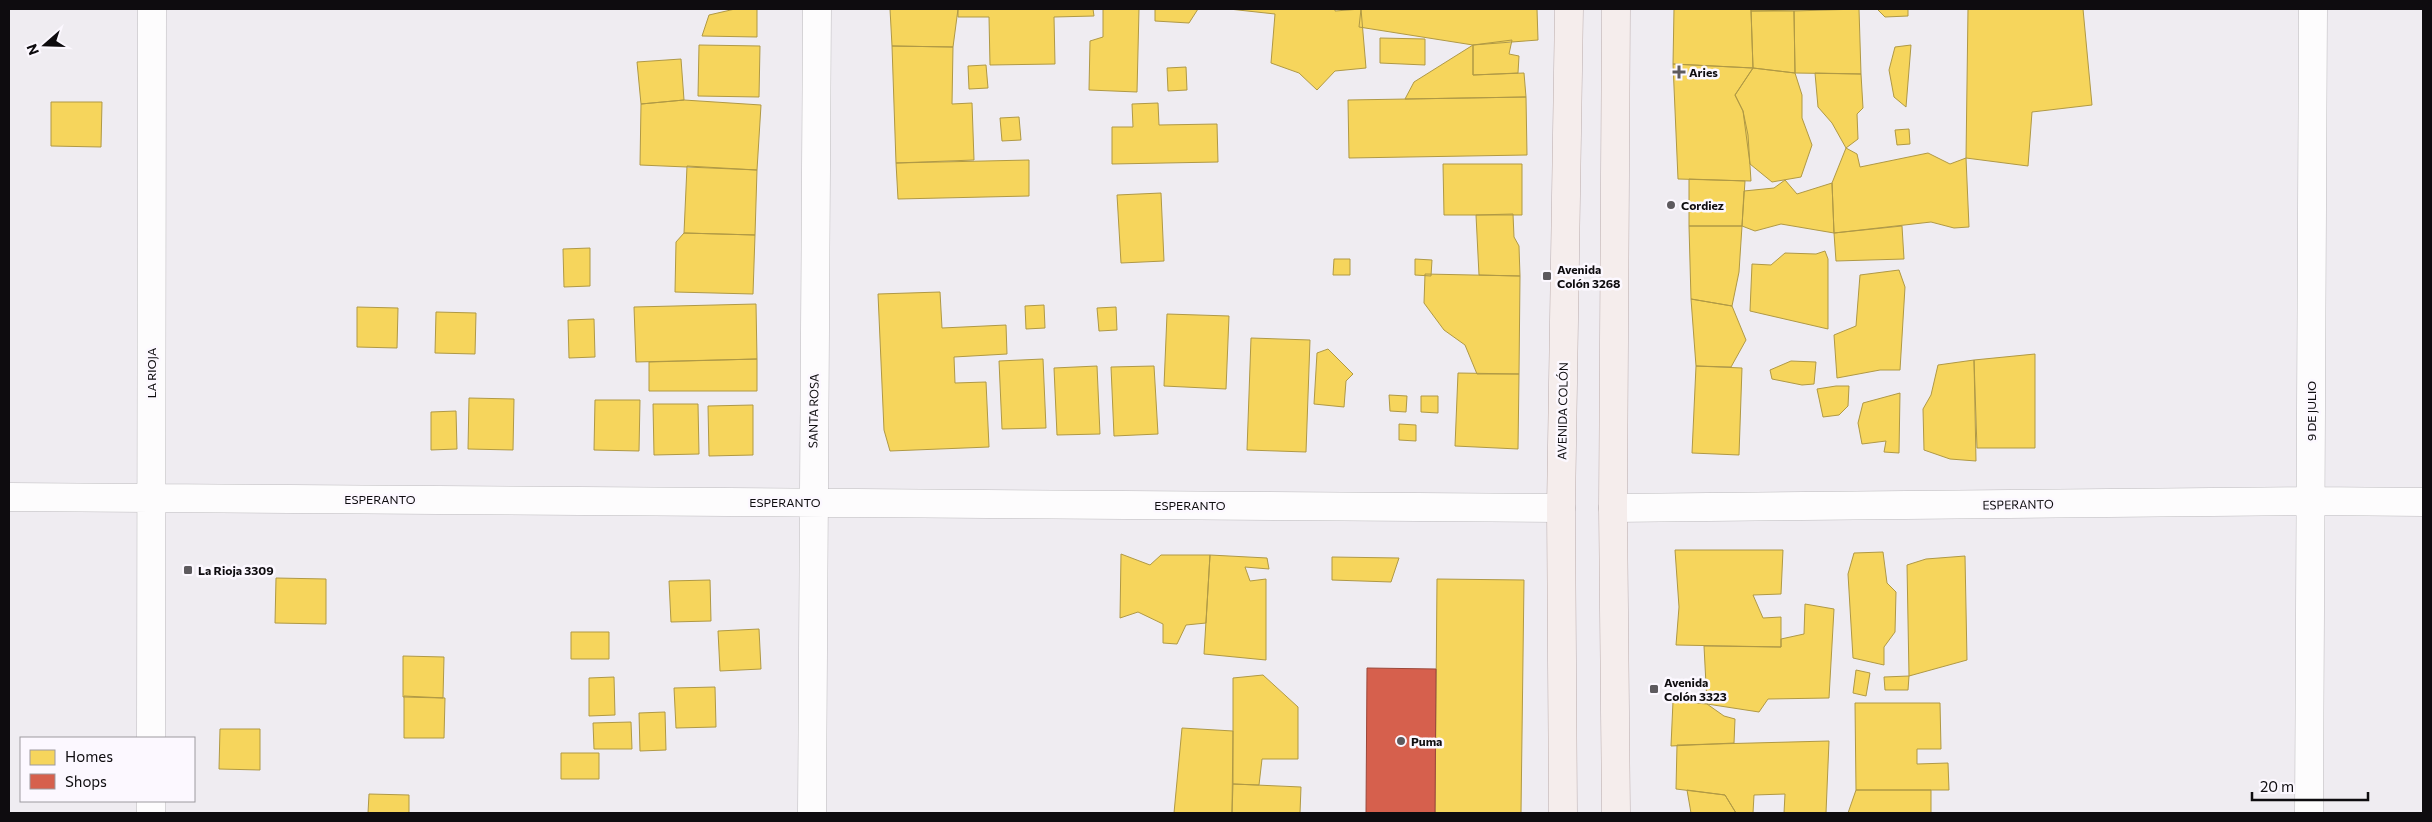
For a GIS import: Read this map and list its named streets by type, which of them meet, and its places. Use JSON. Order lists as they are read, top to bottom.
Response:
{
  "streets": {
    "main road": ["AVENIDA COLÓN"],
    "street": [
      "LA RIOJA",
      "SANTA ROSA",
      "9 DE JULIO",
      "ESPERANTO"
    ]
  },
  "crossings": [
    ["LA RIOJA", "ESPERANTO"],
    ["SANTA ROSA", "ESPERANTO"],
    ["AVENIDA COLÓN", "ESPERANTO"],
    ["9 DE JULIO", "ESPERANTO"]
  ],
  "places": {
    "health": ["Aries"],
    "other": ["Cordiez", "Puma"],
    "transit": ["Avenida Colón 3268", "La Rioja 3309", "Avenida Colón 3323"]
  },
  "legend": ["Homes", "Shops"],
  "scale_bar": "20 m",
  "north": "left"
}
